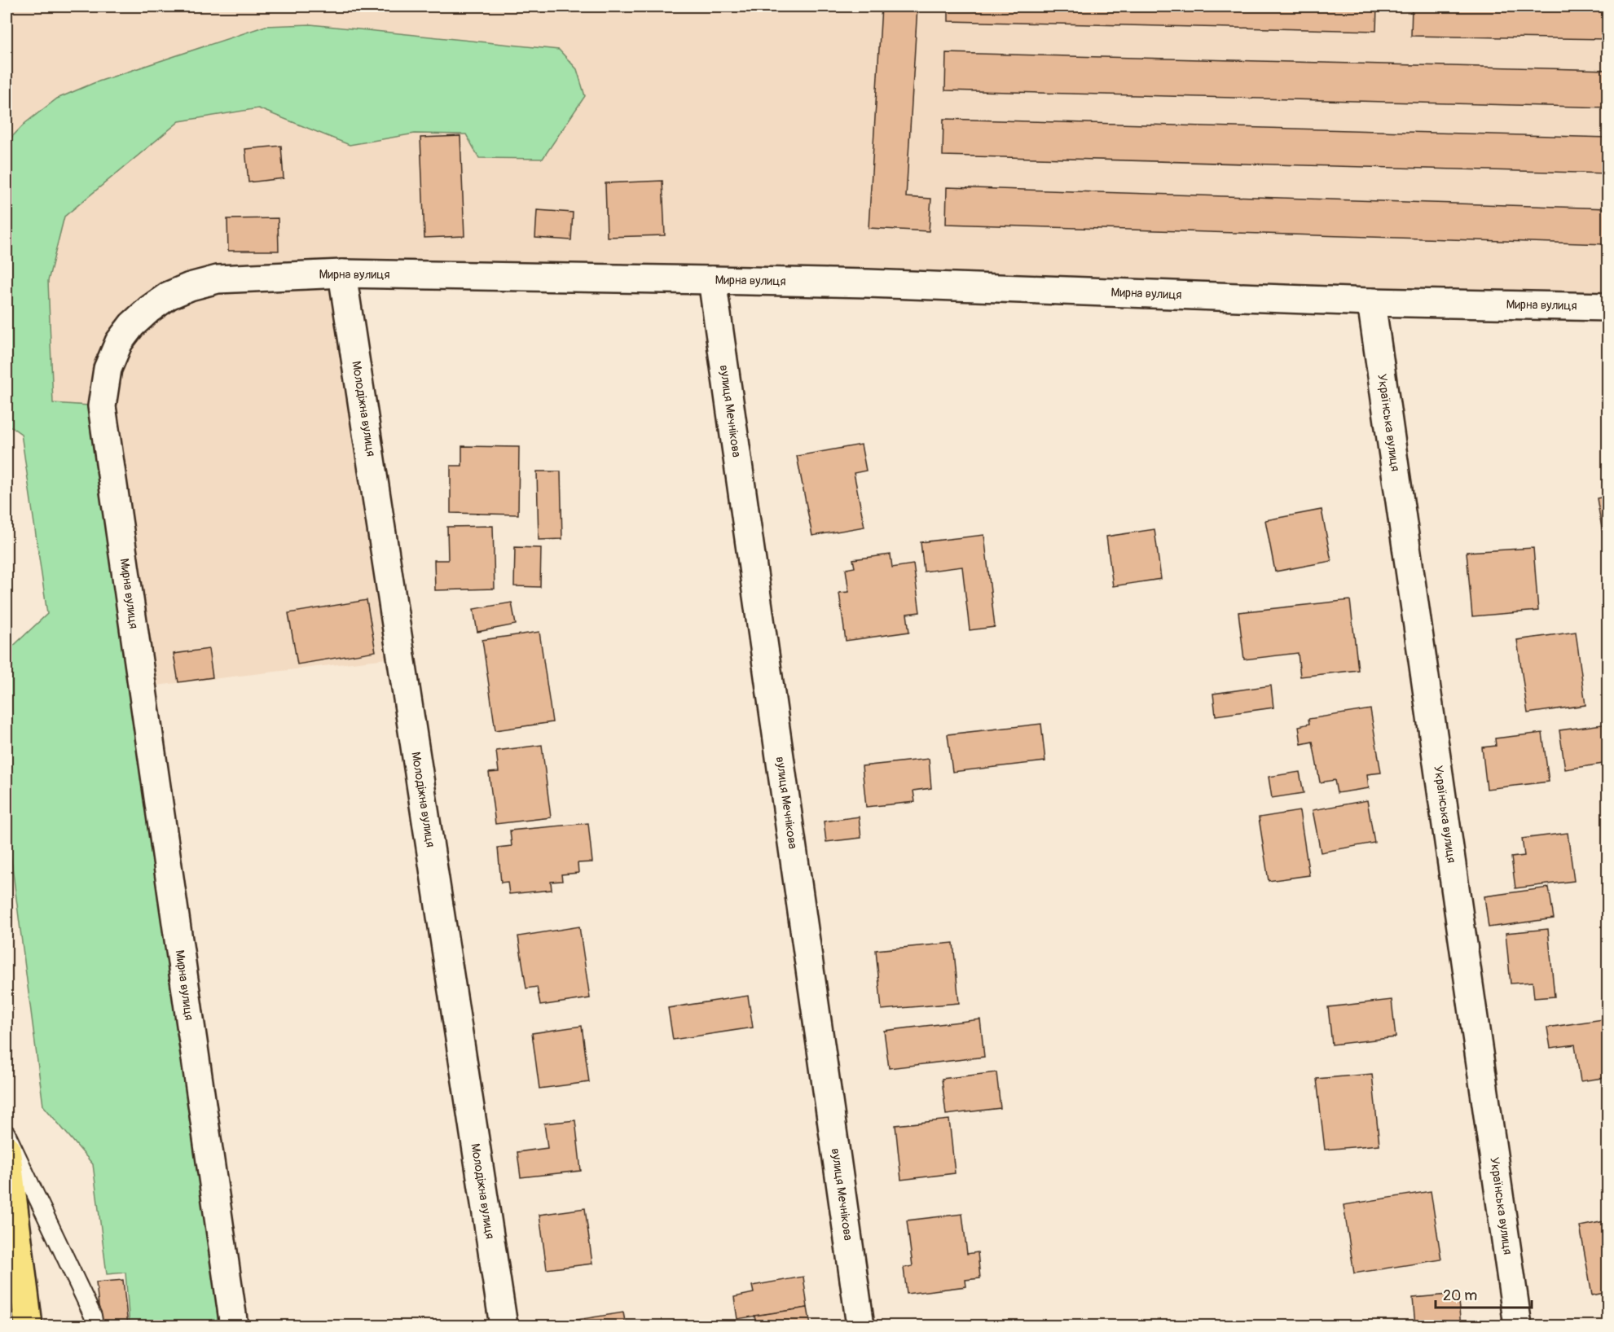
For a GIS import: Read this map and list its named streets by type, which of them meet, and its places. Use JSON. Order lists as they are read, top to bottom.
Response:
{
  "streets": {
    "street": [
      "Мирна вулиця",
      "Молодіжна вулиця",
      "вулиця Мечнікова",
      "Українська вулиця"
    ]
  },
  "crossings": [
    ["Мирна вулиця", "Молодіжна вулиця"],
    ["Мирна вулиця", "вулиця Мечнікова"],
    ["Мирна вулиця", "Українська вулиця"]
  ],
  "scale_bar": "20 m"
}
